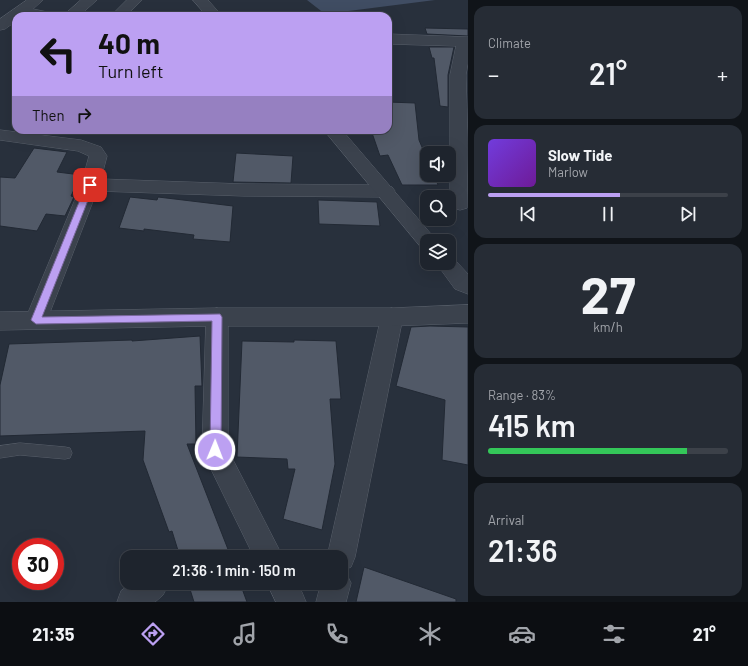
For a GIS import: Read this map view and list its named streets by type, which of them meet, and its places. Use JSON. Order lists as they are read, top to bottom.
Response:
{
  "page": {
    "tile": [
      "Climate",
      ["27", "km/h"],
      ["Range · 83%", "415 km"],
      ["Arrival", "21:36"]
    ],
    "turn": ["40 m", "Turn left"],
    "heat": ["−", "21°", "+"],
    "then": "Then",
    "song": ["Slow Tide", "Marlow"],
    "limit": "30",
    "trip": "21:36 · 1 min · 150 m",
    "tabs": ["21:35", "21°"]
  }
}
